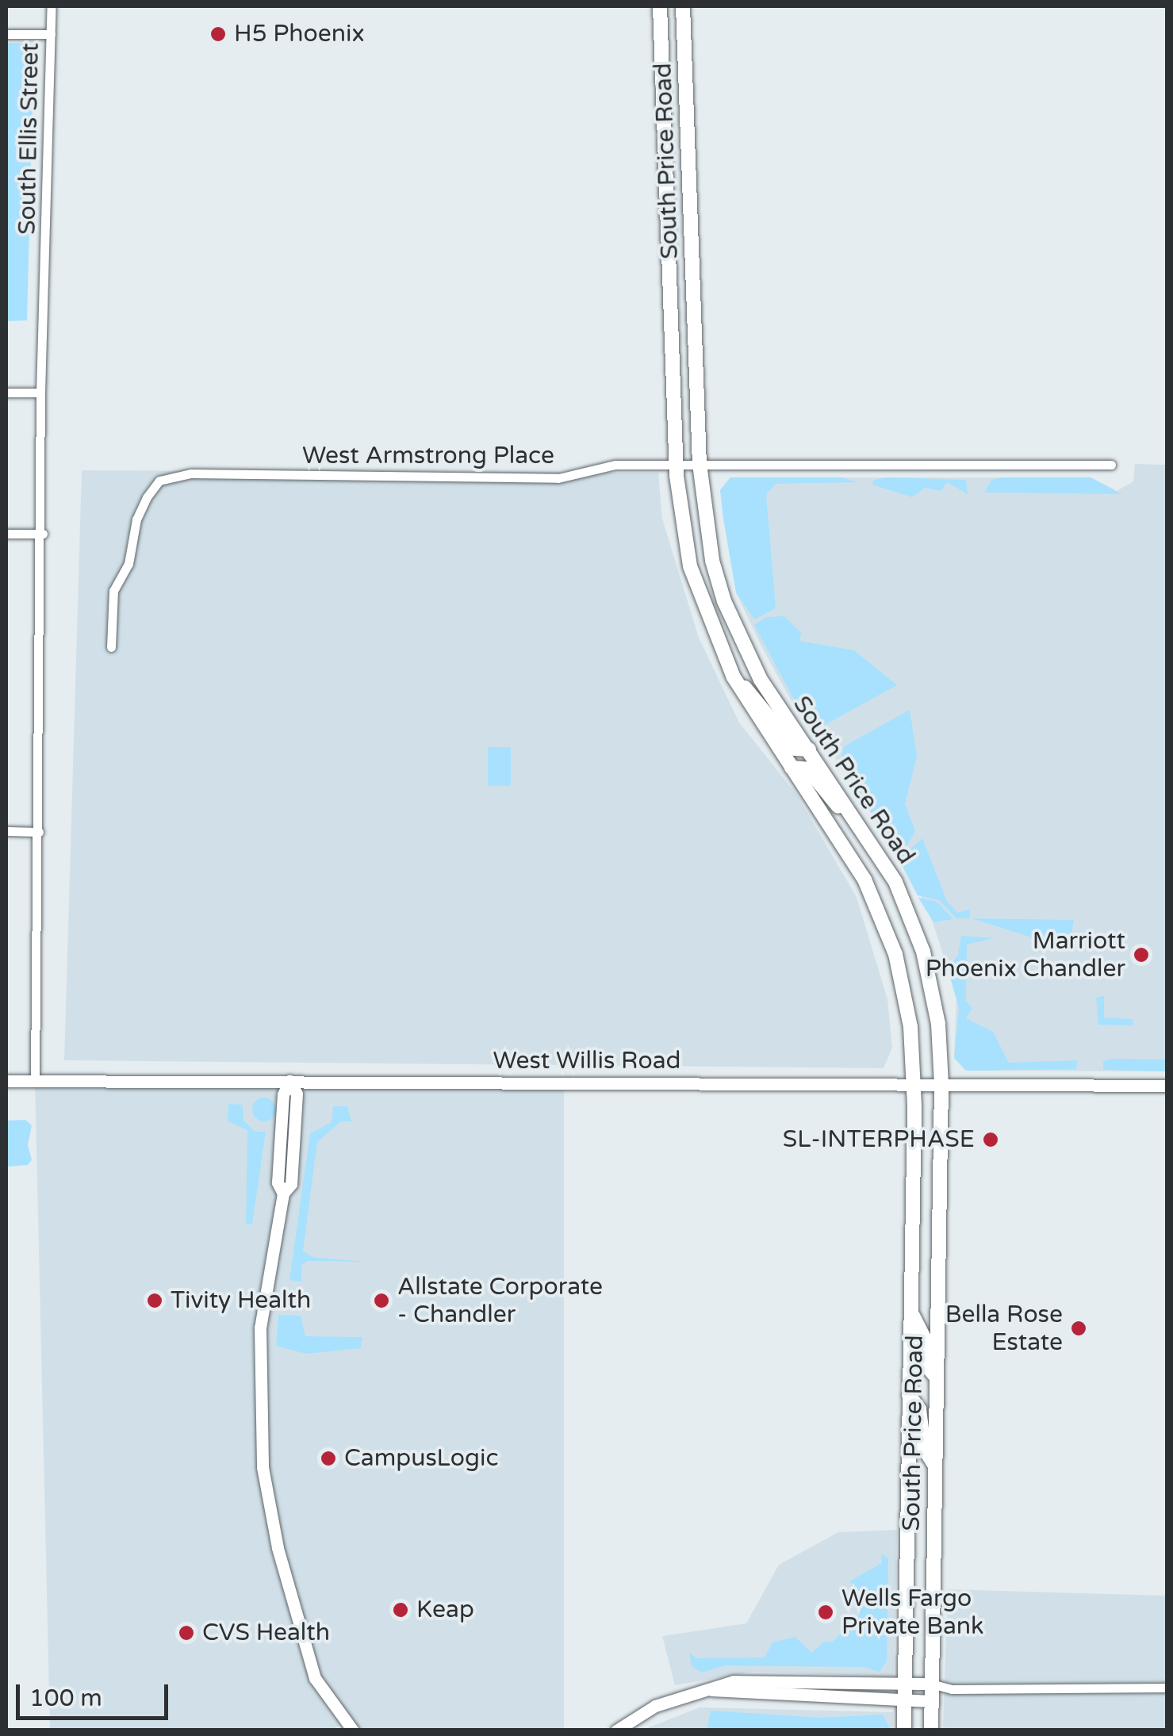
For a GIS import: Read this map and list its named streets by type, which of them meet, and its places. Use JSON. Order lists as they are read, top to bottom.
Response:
{
  "streets": {
    "main road": ["South Price Road"],
    "street": ["South Ellis Street", "West Armstrong Place", "West Willis Road"]
  },
  "crossings": [
    ["South Ellis Street", "West Willis Road"],
    ["South Price Road", "West Armstrong Place"],
    ["South Price Road", "West Willis Road"]
  ],
  "places": [
    "H5 Phoenix",
    "Marriott Phoenix Chandler",
    "SL-INTERPHASE",
    "Tivity Health",
    "Allstate Corporate - Chandler",
    "Bella Rose Estate",
    "CampusLogic",
    "Keap",
    "Wells Fargo Private Bank",
    "CVS Health"
  ],
  "scale_bar": "100 m"
}
